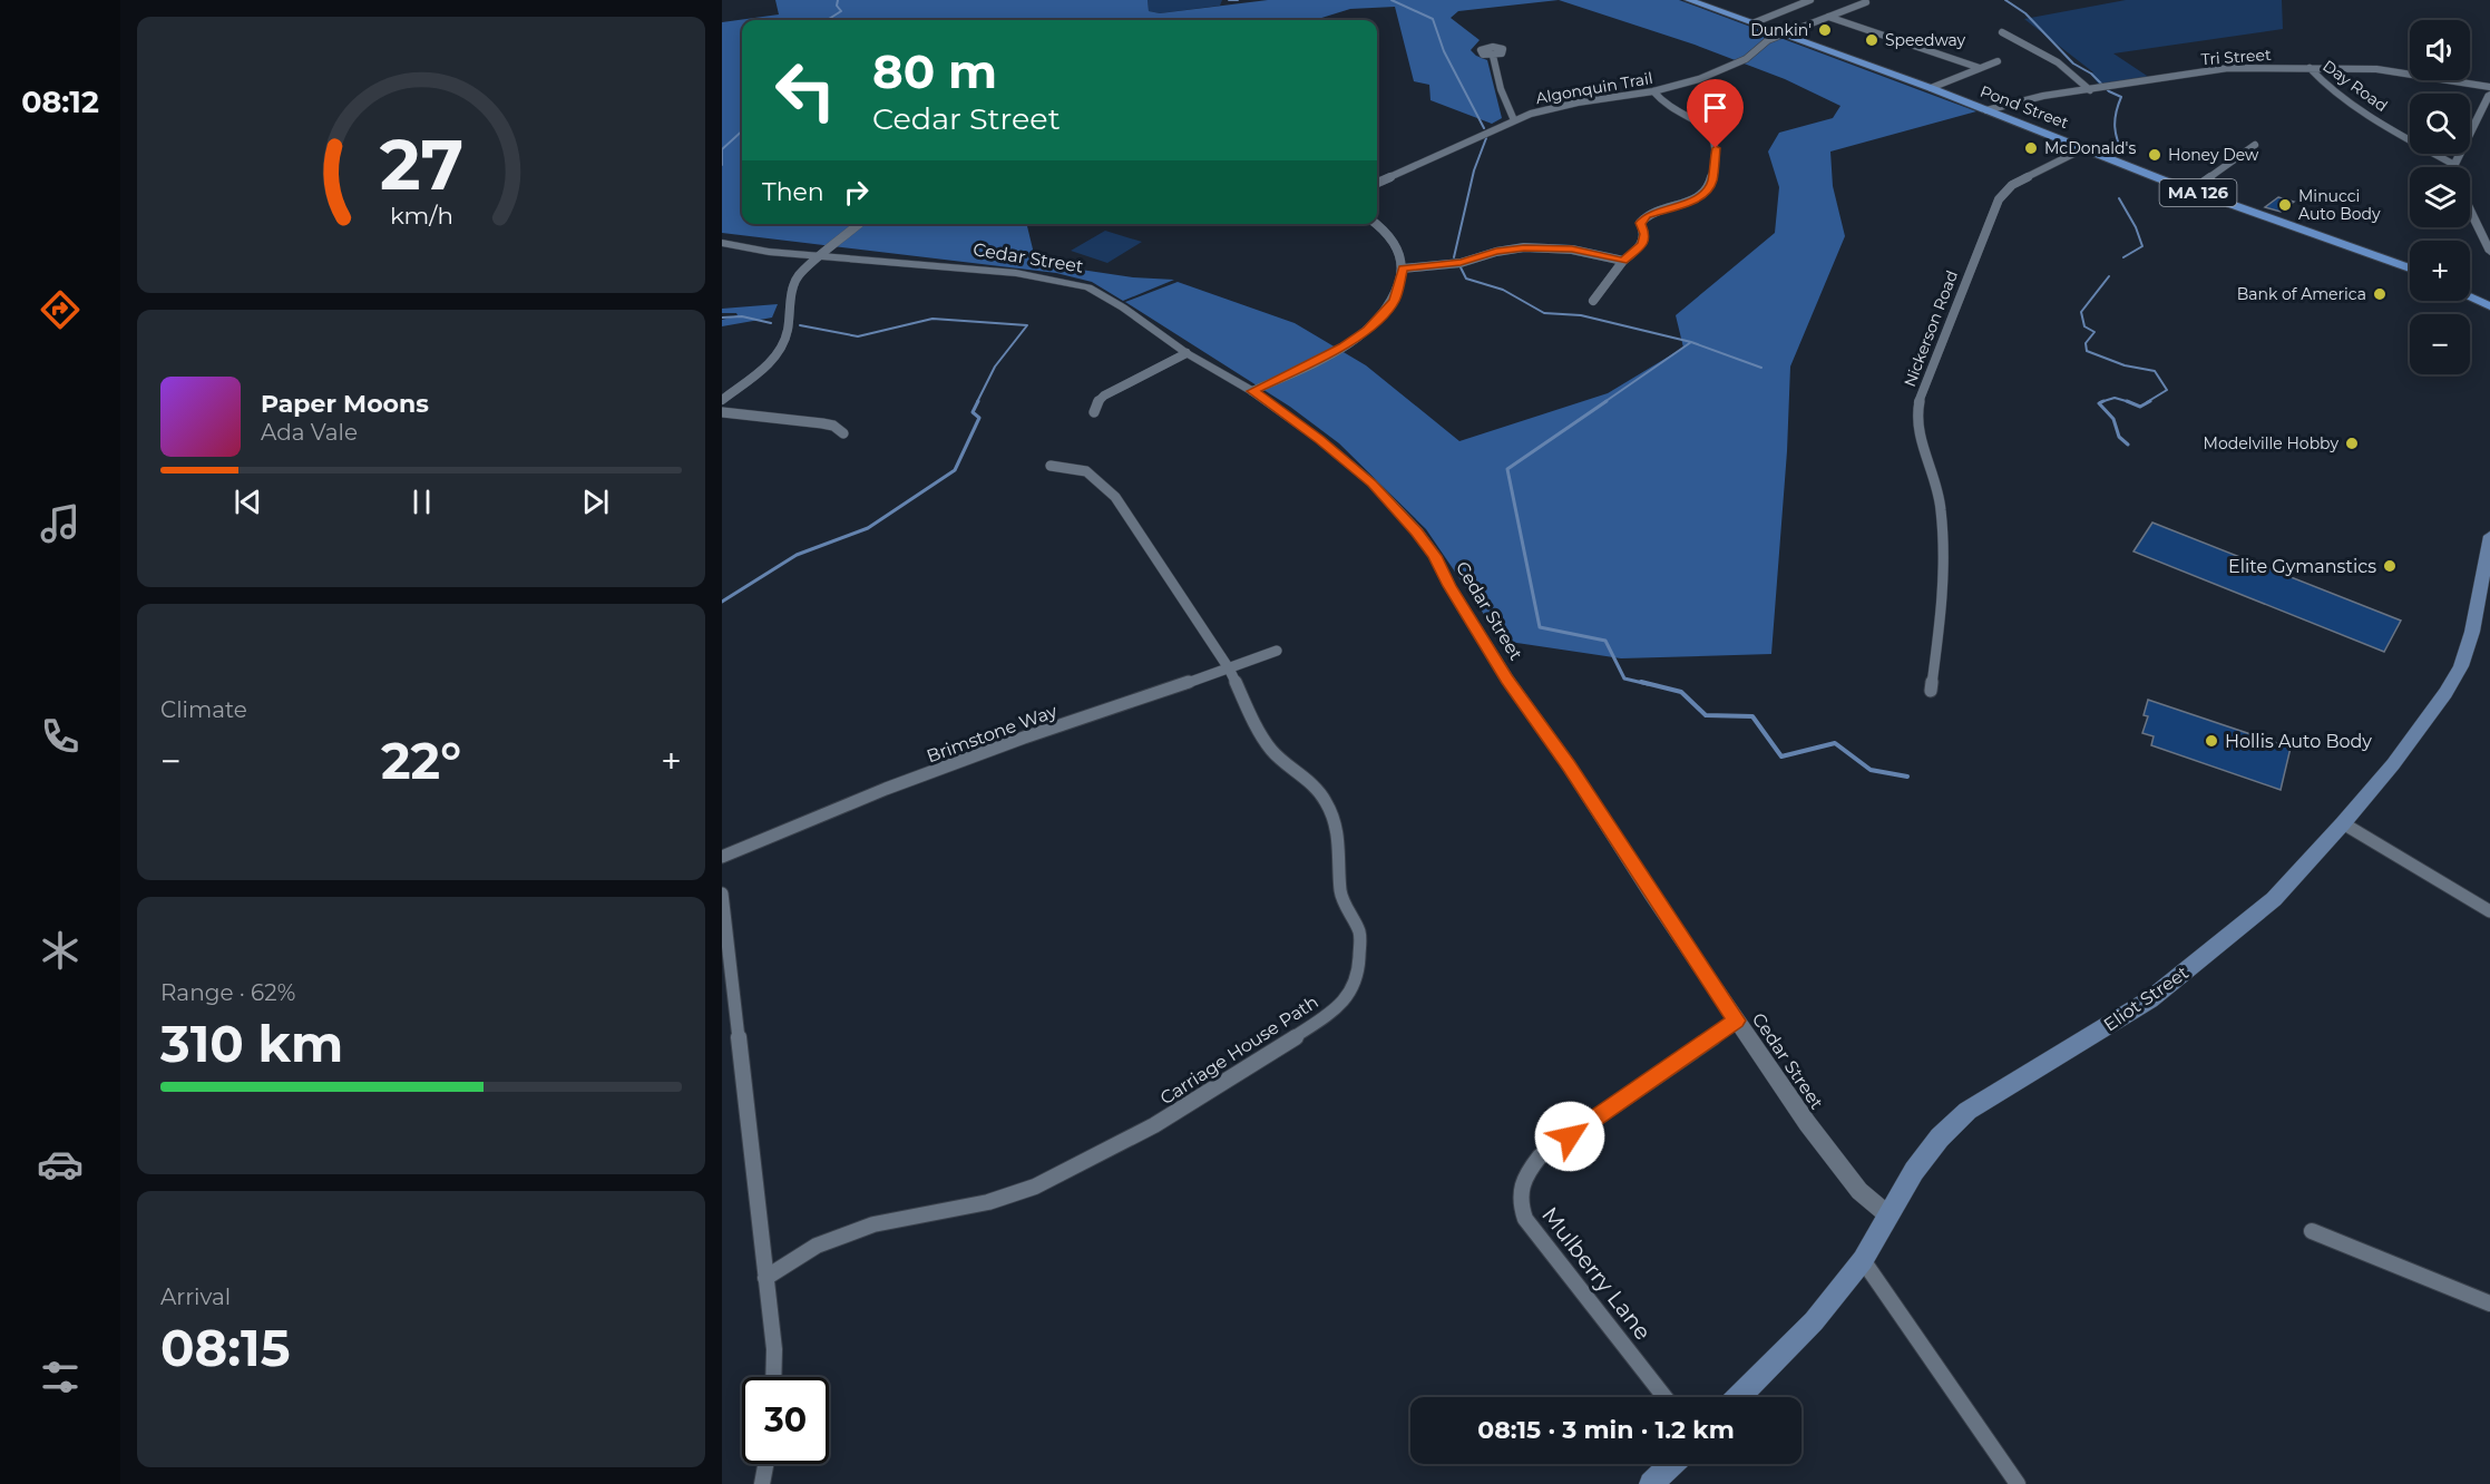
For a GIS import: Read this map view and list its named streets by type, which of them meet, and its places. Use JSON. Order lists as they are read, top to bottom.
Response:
{
  "streets": {
    "main road": ["Pond Street", "MA 126", "Eliot Street"],
    "street": [
      "Tri Street",
      "Day Road",
      "Algonquin Trail",
      "Cedar Street",
      "Nickerson Road",
      "Brimstone Way",
      "Carriage House Path",
      "Mulberry Lane"
    ]
  },
  "crossings": [
    ["Tri Street", "Day Road"],
    ["Tri Street", "Pond Street"],
    ["Algonquin Trail", "Pond Street"],
    ["Pond Street", "Nickerson Road"],
    ["Cedar Street", "Eliot Street"],
    ["Cedar Street", "Mulberry Lane"],
    ["Brimstone Way", "Carriage House Path"]
  ],
  "places": [
    "Dunkin'",
    "Speedway",
    "McDonald's",
    "Honey Dew",
    "Minucci Auto Body",
    "Bank of America",
    "Modelville Hobby",
    "Elite Gymanstics",
    "Hollis Auto Body"
  ],
  "page": {
    "tabs": "08:12",
    "map_buttons": ["+", "−"],
    "turn": ["80 m", "Cedar Street"],
    "then": "Then",
    "song": ["Paper Moons", "Ada Vale"],
    "tile": [
      "Climate",
      ["Range · 62%", "310 km"],
      ["Arrival", "08:15"]
    ],
    "heat": ["−", "22°", "+"],
    "limit": "30",
    "trip": "08:15 · 3 min · 1.2 km",
    "gauge": ["27", "km/h"]
  }
}
